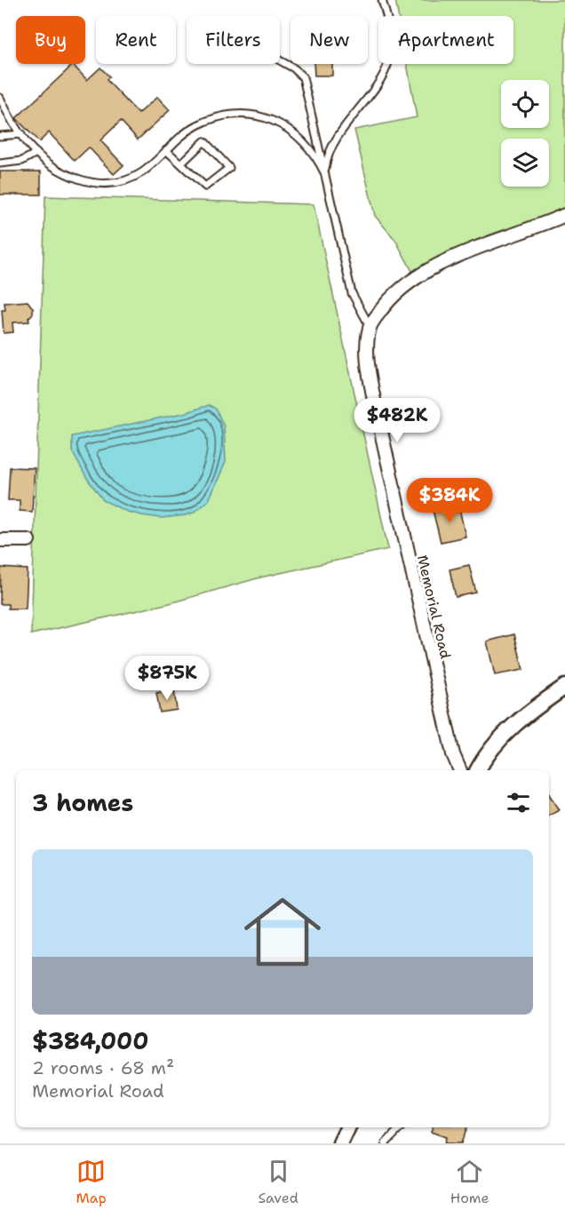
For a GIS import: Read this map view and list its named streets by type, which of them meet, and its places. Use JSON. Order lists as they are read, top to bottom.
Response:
{
  "streets": {
    "street": ["Memorial Road"]
  },
  "page": {
    "chip": [
      "Buy",
      "Rent",
      "Filters",
      "New",
      "Apartment"
    ],
    "price": ["$482K", "$384K", "$875K"],
    "heading": "3 homes",
    "list": [
      {
        "name": "$384,000",
        "note": "2 rooms · 68 m² · Memorial Road"
      }
    ],
    "tabs": ["Map", "Saved", "Home"]
  }
}
